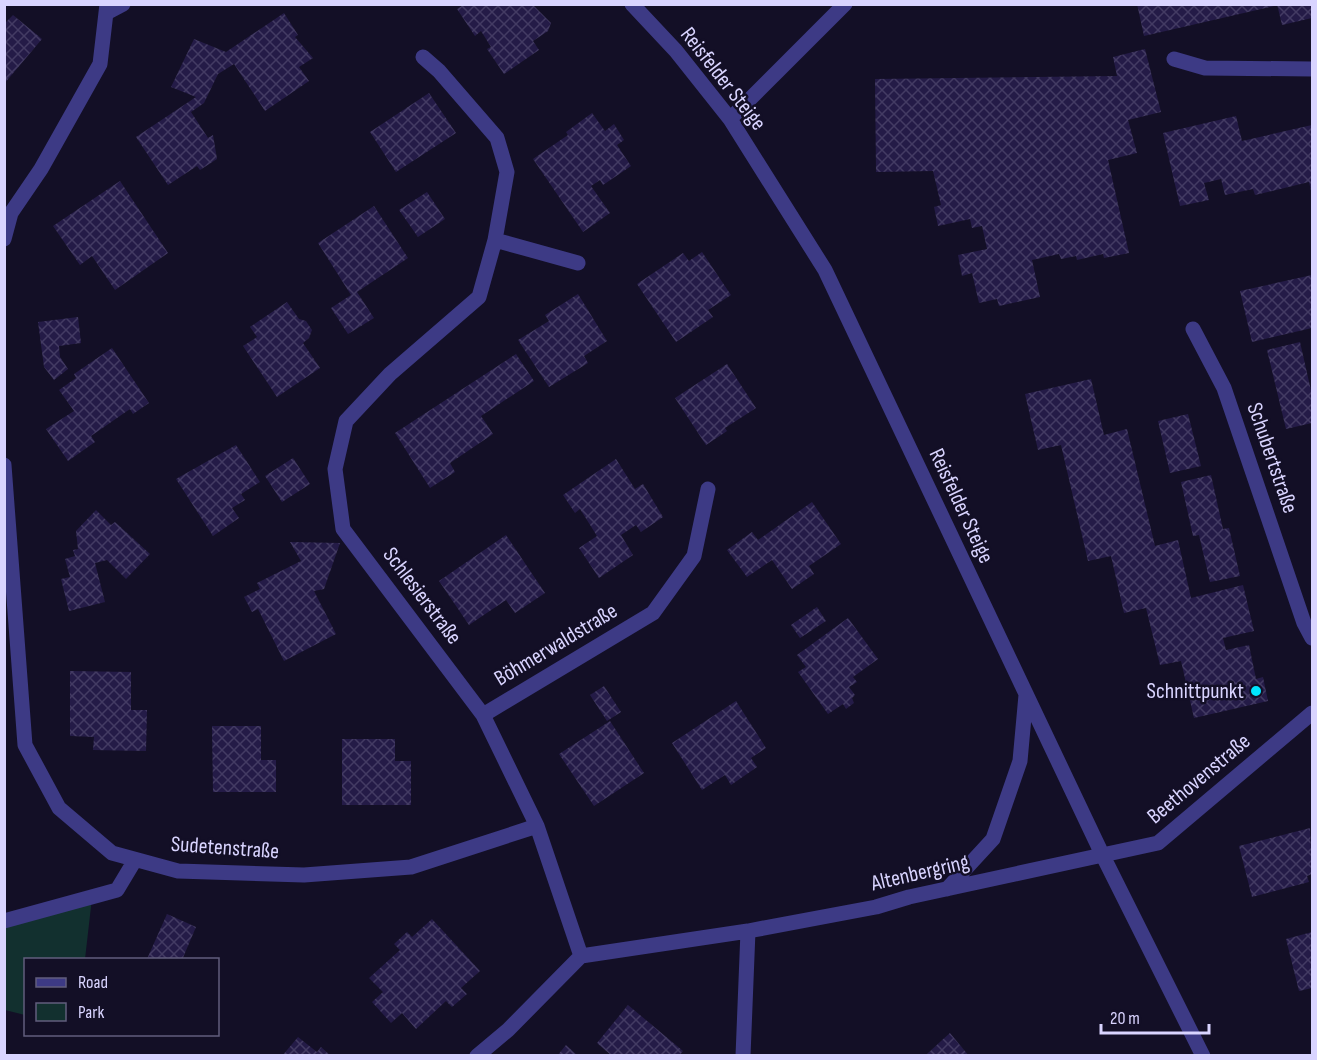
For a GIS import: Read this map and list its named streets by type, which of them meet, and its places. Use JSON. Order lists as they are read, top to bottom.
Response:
{
  "streets": {
    "street": [
      "Reisfelder Steige",
      "Schubertstraße",
      "Schlesierstraße",
      "Böhmerwaldstraße",
      "Beethovenstraße",
      "Sudetenstraße",
      "Altenbergring"
    ]
  },
  "crossings": [
    ["Reisfelder Steige", "Beethovenstraße"],
    ["Reisfelder Steige", "Altenbergring"],
    ["Schlesierstraße", "Böhmerwaldstraße"],
    ["Schlesierstraße", "Sudetenstraße"],
    ["Schlesierstraße", "Altenbergring"],
    ["Beethovenstraße", "Altenbergring"]
  ],
  "places": ["Schnittpunkt"],
  "legend": ["Road", "Park"],
  "scale_bar": "20 m"
}
